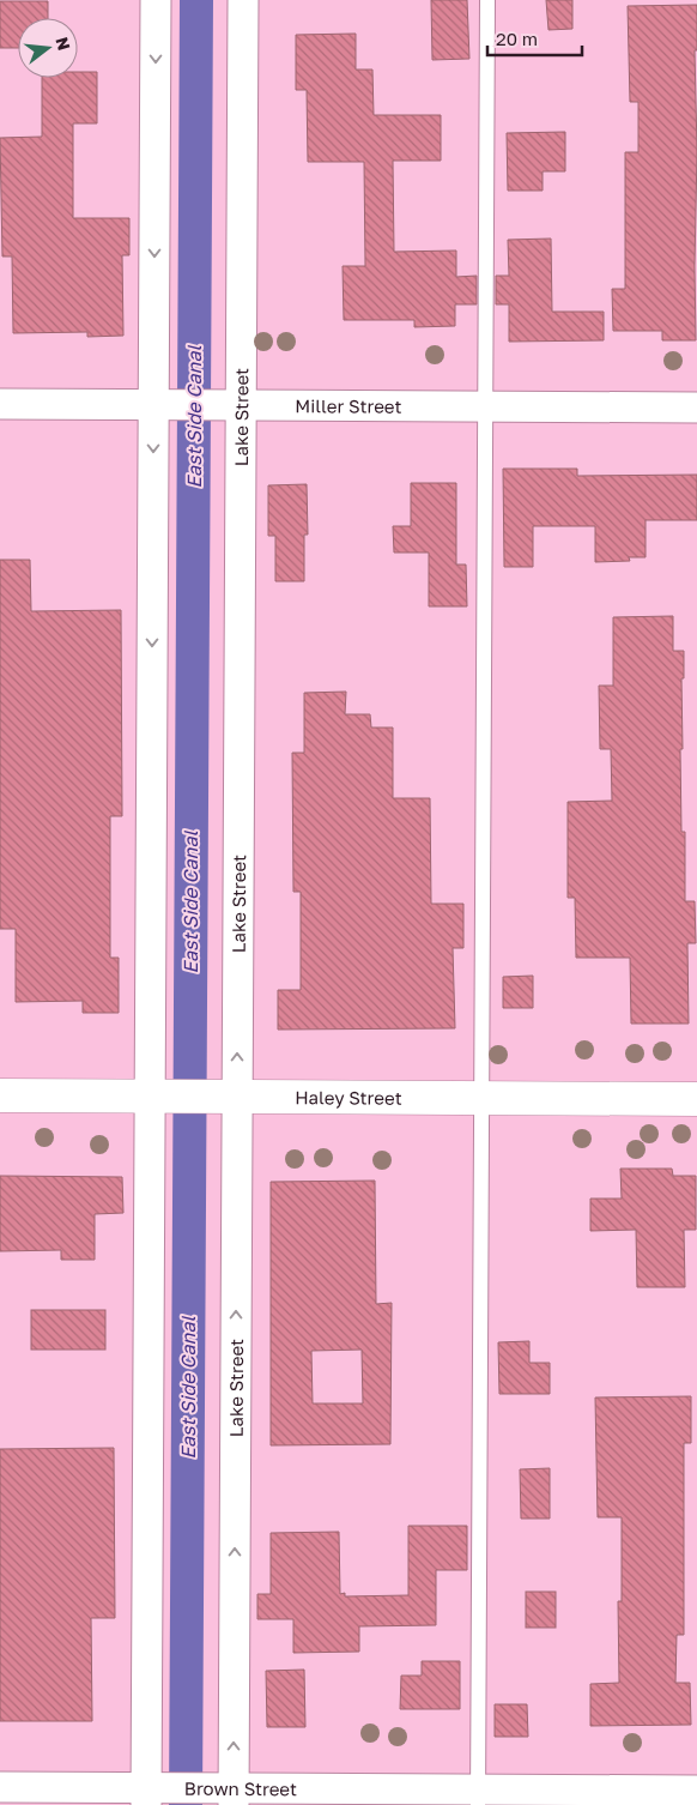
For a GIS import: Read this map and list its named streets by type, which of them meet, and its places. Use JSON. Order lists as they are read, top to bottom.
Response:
{
  "streets": {
    "street": [
      "Miller Street",
      "Lake Street",
      "Haley Street",
      "Brown Street"
    ]
  },
  "crossings": [
    ["Miller Street", "Lake Street"],
    ["Lake Street", "Haley Street"],
    ["Lake Street", "Brown Street"]
  ],
  "water": ["East Side Canal"],
  "scale_bar": "20 m",
  "north": "right"
}
